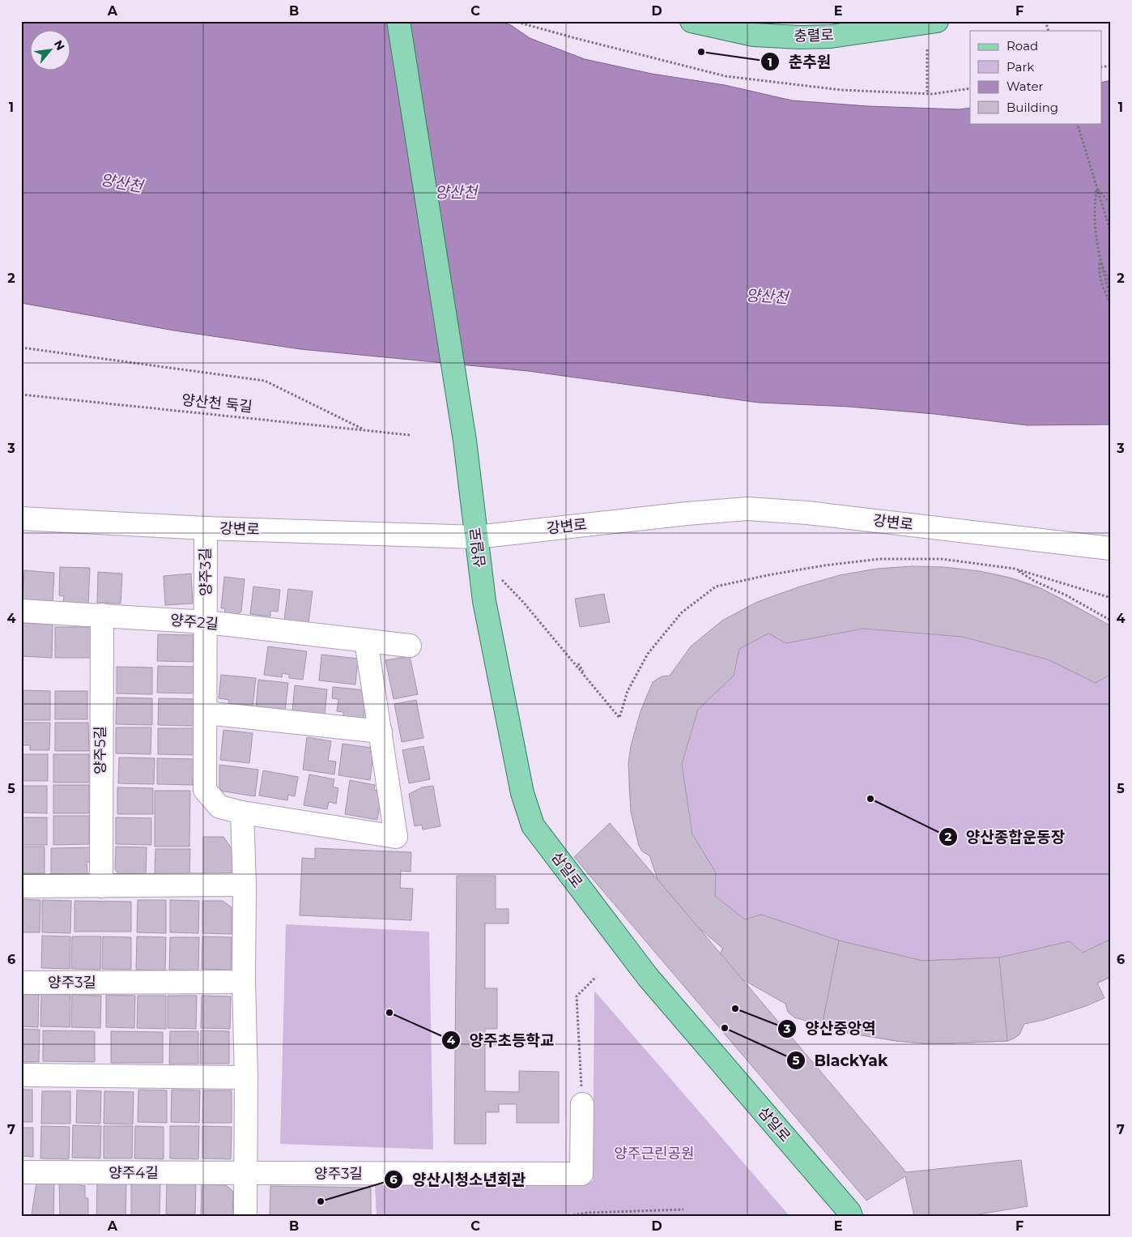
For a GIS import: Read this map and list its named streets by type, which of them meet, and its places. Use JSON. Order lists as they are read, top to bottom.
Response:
{
  "streets": {
    "main road": ["충렬로", "삼일로"],
    "street": [
      "강변로",
      "양주3길",
      "양주2길",
      "양주5길",
      "양주4길"
    ],
    "path": ["양산천 둑길"]
  },
  "crossings": [
    ["강변로", "삼일로"],
    ["강변로", "양주3길"],
    ["양주3길", "양주2길"],
    ["양주3길", "양주4길"],
    ["양주2길", "양주5길"]
  ],
  "water": ["양산천"],
  "parks": ["양주근린공원"],
  "places": [
    "춘추원",
    "양산종합운동장",
    "양산중앙역",
    "양주초등학교",
    "BlackYak",
    "양산시청소년회관"
  ],
  "legend": [
    "Road",
    "Park",
    "Water",
    "Building"
  ],
  "north": "top right",
  "grid": {
    "columns": [
      "A",
      "B",
      "C",
      "D",
      "E",
      "F"
    ],
    "rows": [
      "1",
      "2",
      "3",
      "4",
      "5",
      "6",
      "7"
    ]
  }
}
